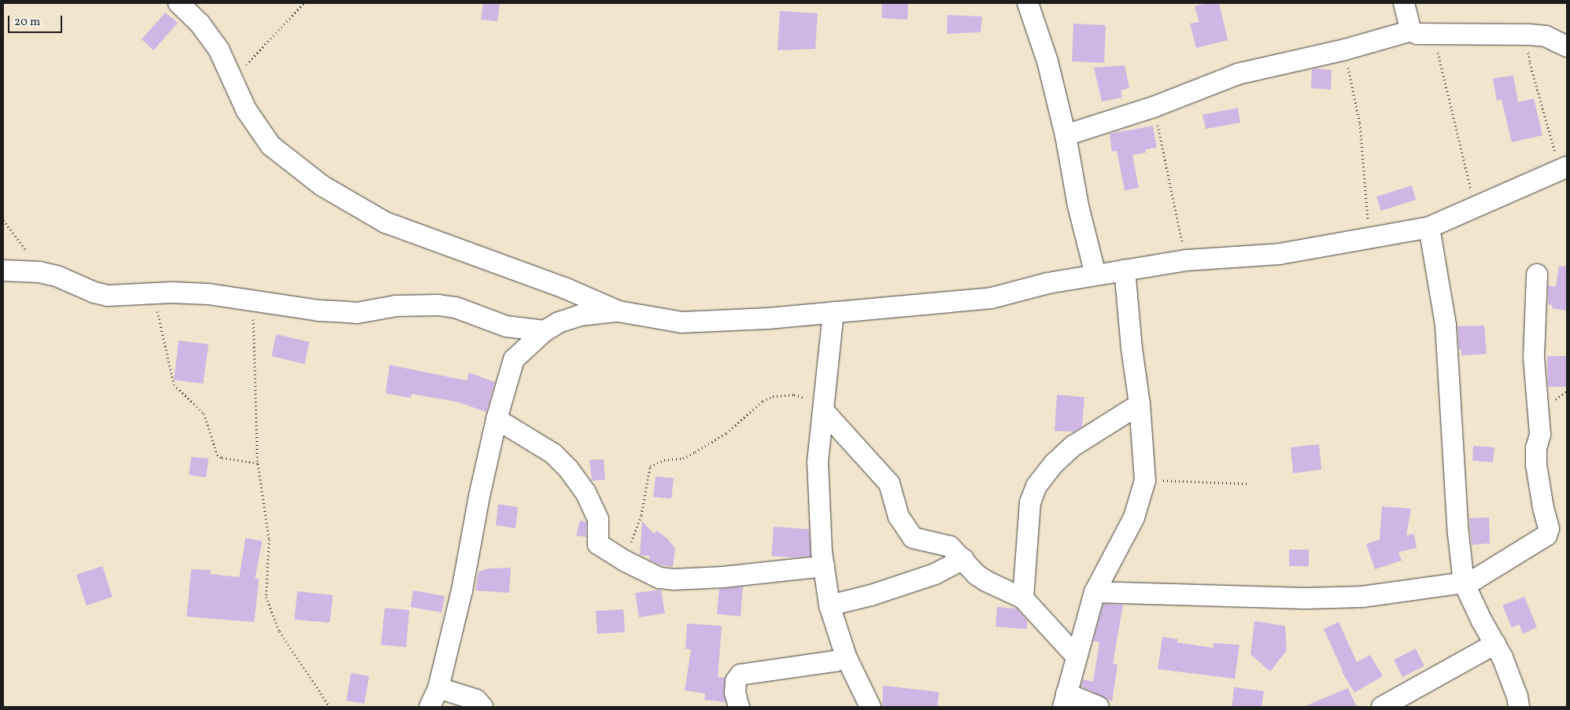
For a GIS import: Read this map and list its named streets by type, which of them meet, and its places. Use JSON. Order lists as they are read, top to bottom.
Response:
{
  "scale_bar": "20 m"
}
